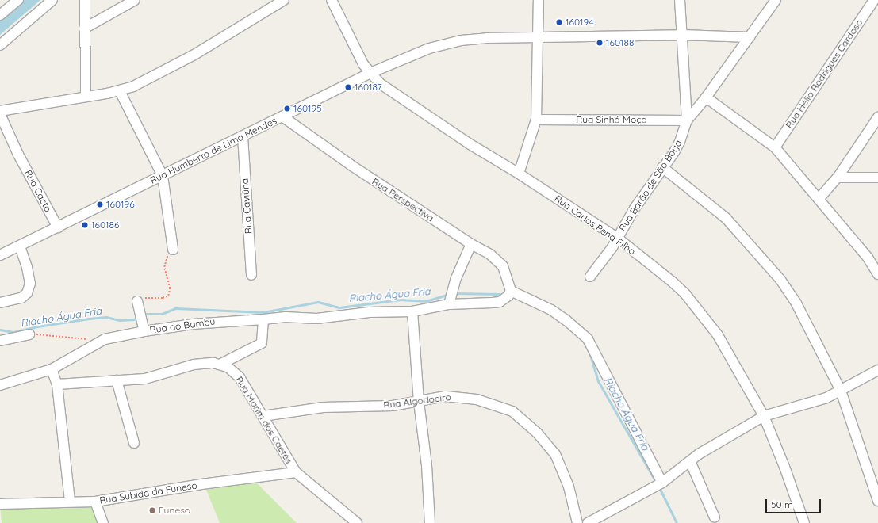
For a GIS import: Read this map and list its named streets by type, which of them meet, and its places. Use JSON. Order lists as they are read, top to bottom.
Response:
{
  "streets": {
    "street": [
      "Rua Hélio Rodrigues Cardoso",
      "Rua Sinhá Moça",
      "Rua Humberto de Lima Mendes",
      "Rua Barão de São Borja",
      "Rua Cacto",
      "Rua Perspectiva",
      "Rua Caviúna",
      "Rua Carlos Pena Filho",
      "Rua do Bambu",
      "Rua Algodoeiro",
      "Rua Marim dos Caetés",
      "Rua Subida da Funeso"
    ]
  },
  "crossings": [
    ["Rua Sinhá Moça", "Rua Barão de São Borja"],
    ["Rua Humberto de Lima Mendes", "Rua Barão de São Borja"],
    ["Rua Humberto de Lima Mendes", "Rua Cacto"],
    ["Rua Humberto de Lima Mendes", "Rua Perspectiva"],
    ["Rua Humberto de Lima Mendes", "Rua Caviúna"],
    ["Rua Humberto de Lima Mendes", "Rua Carlos Pena Filho"],
    ["Rua Barão de São Borja", "Rua Carlos Pena Filho"],
    ["Rua Perspectiva", "Rua do Bambu"],
    ["Rua Algodoeiro", "Rua Marim dos Caetés"],
    ["Rua Marim dos Caetés", "Rua Subida da Funeso"]
  ],
  "water": ["Riacho Água Fria"],
  "places": [
    "160194",
    "160188",
    "160187",
    "160195",
    "160196",
    "160186",
    "Funeso"
  ],
  "scale_bar": "50 m"
}
